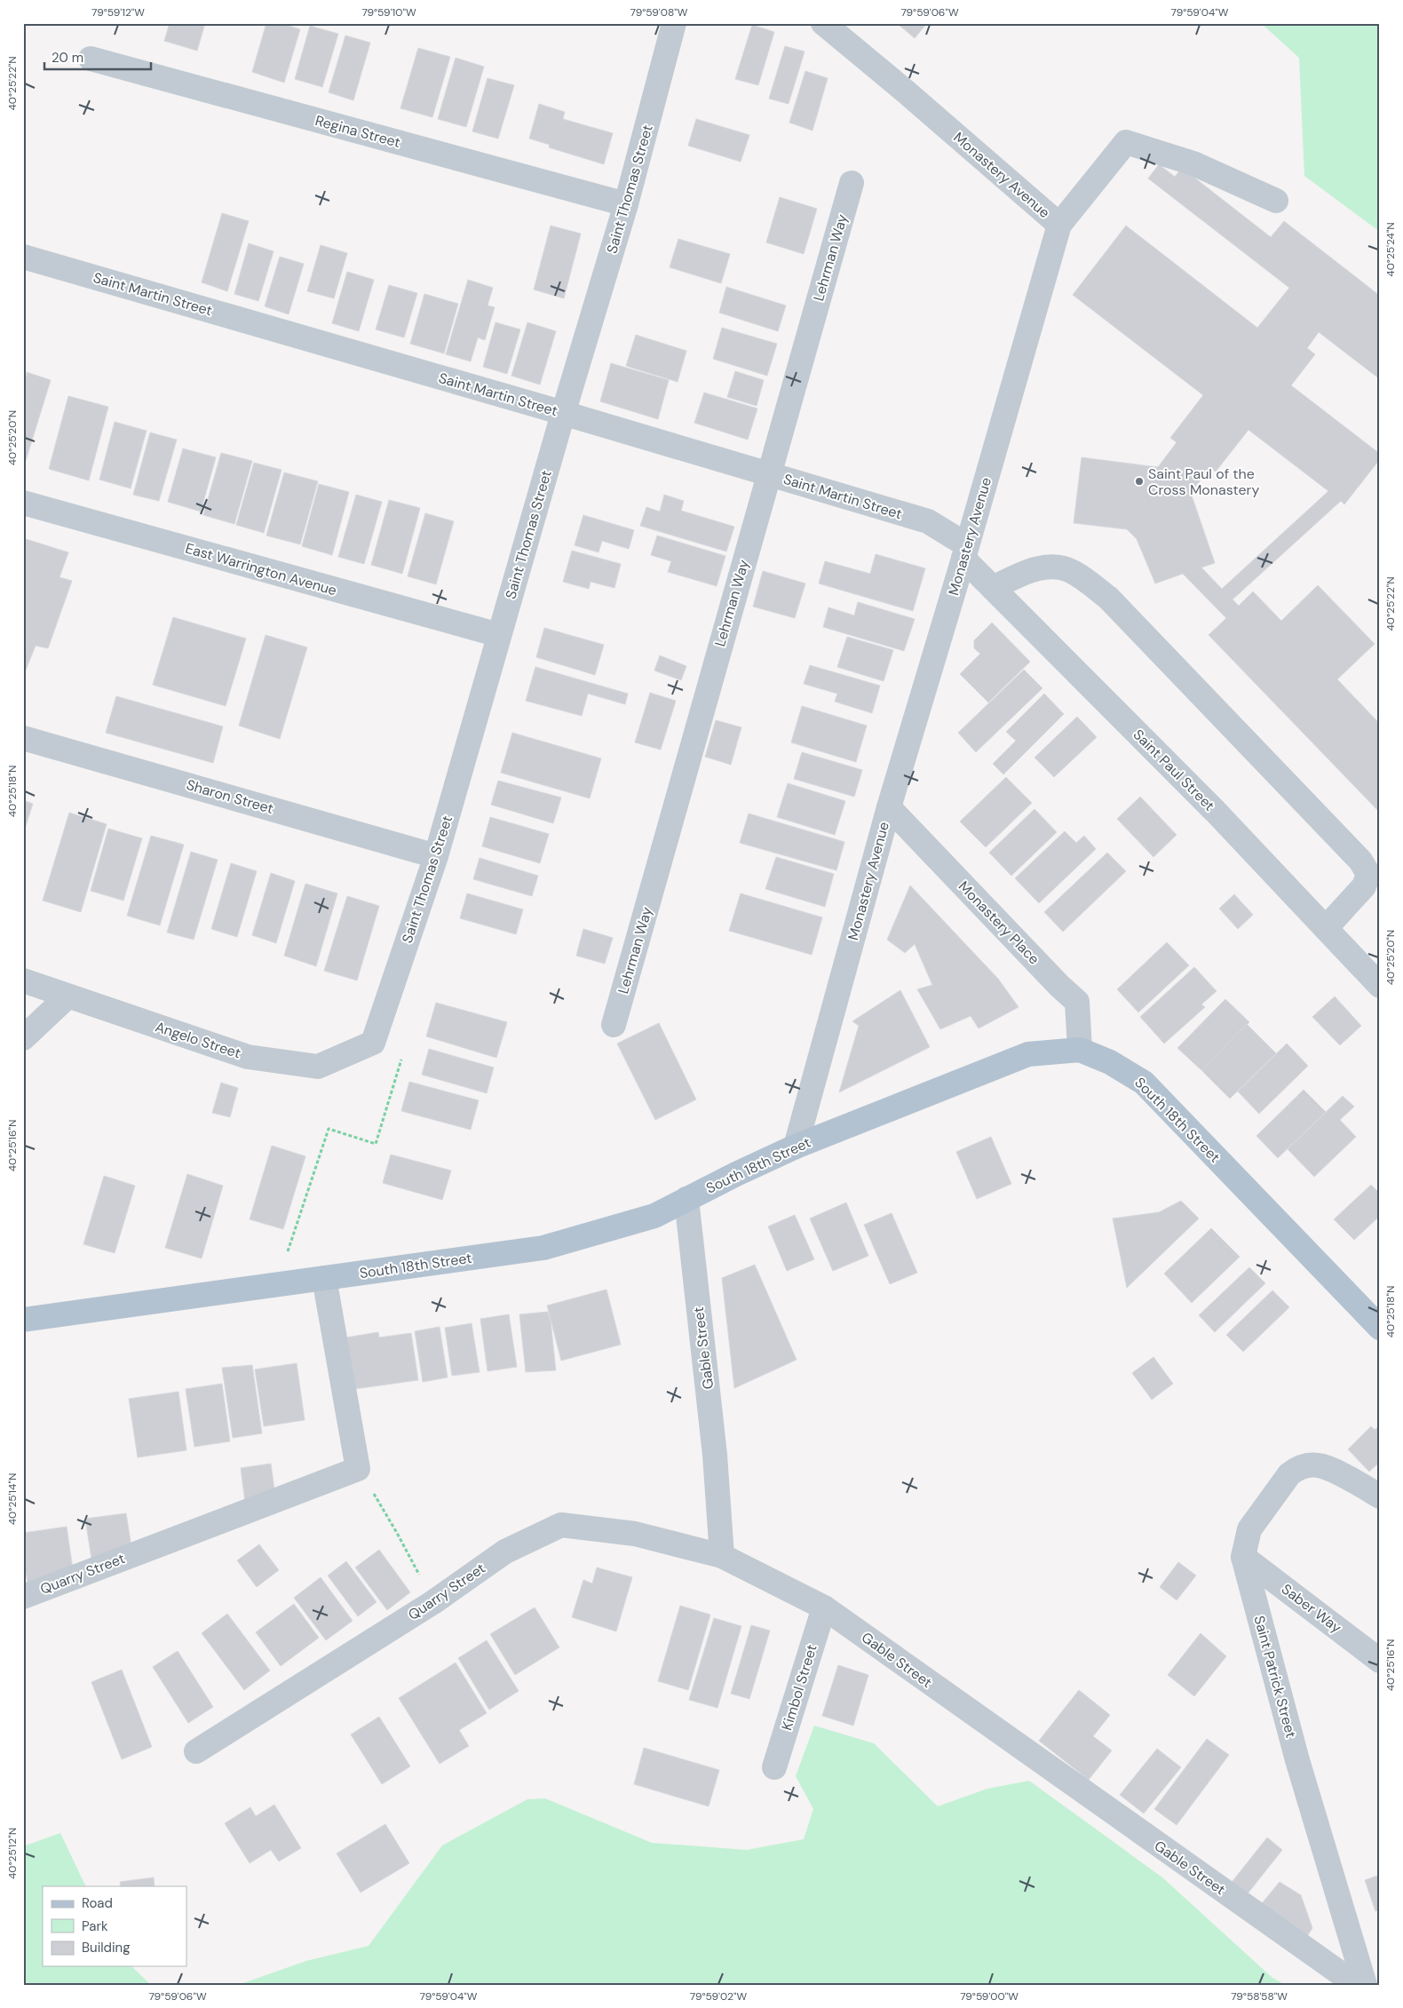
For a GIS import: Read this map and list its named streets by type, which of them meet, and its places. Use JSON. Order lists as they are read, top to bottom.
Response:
{
  "streets": {
    "main road": ["South 18th Street"],
    "street": [
      "Regina Street",
      "Monastery Avenue",
      "Saint Thomas Street",
      "Lehrman Way",
      "Saint Martin Street",
      "East Warrington Avenue",
      "Saint Paul Street",
      "Sharon Street",
      "Monastery Place",
      "Angelo Street",
      "Gable Street",
      "Quarry Street",
      "Saber Way",
      "Saint Patrick Street",
      "Kimbol Street"
    ]
  },
  "crossings": [
    ["Regina Street", "Saint Thomas Street"],
    ["Monastery Avenue", "Saint Martin Street"],
    ["Monastery Avenue", "Saint Paul Street"],
    ["Monastery Avenue", "Monastery Place"],
    ["Monastery Avenue", "South 18th Street"],
    ["Saint Thomas Street", "Saint Martin Street"],
    ["Saint Thomas Street", "East Warrington Avenue"],
    ["Saint Thomas Street", "Sharon Street"],
    ["Saint Thomas Street", "Angelo Street"],
    ["Lehrman Way", "Saint Martin Street"],
    ["Saint Martin Street", "Saint Paul Street"],
    ["Monastery Place", "South 18th Street"],
    ["South 18th Street", "Gable Street"],
    ["Gable Street", "Quarry Street"],
    ["Gable Street", "Kimbol Street"],
    ["Saber Way", "Saint Patrick Street"]
  ],
  "places": ["Saint Paul of the Cross Monastery"],
  "legend": ["Road", "Park", "Building"],
  "scale_bar": "20 m",
  "coordinates": [
    "79°59'12\"W",
    "79°59'10\"W",
    "79°59'08\"W",
    "79°59'06\"W",
    "79°59'04\"W",
    "40°25'22\"N",
    "40°25'24\"N",
    "40°25'20\"N",
    "40°25'18\"N",
    "40°25'16\"N",
    "40°25'14\"N",
    "40°25'12\"N",
    "79°59'02\"W",
    "79°59'00\"W",
    "79°58'58\"W"
  ]
}
